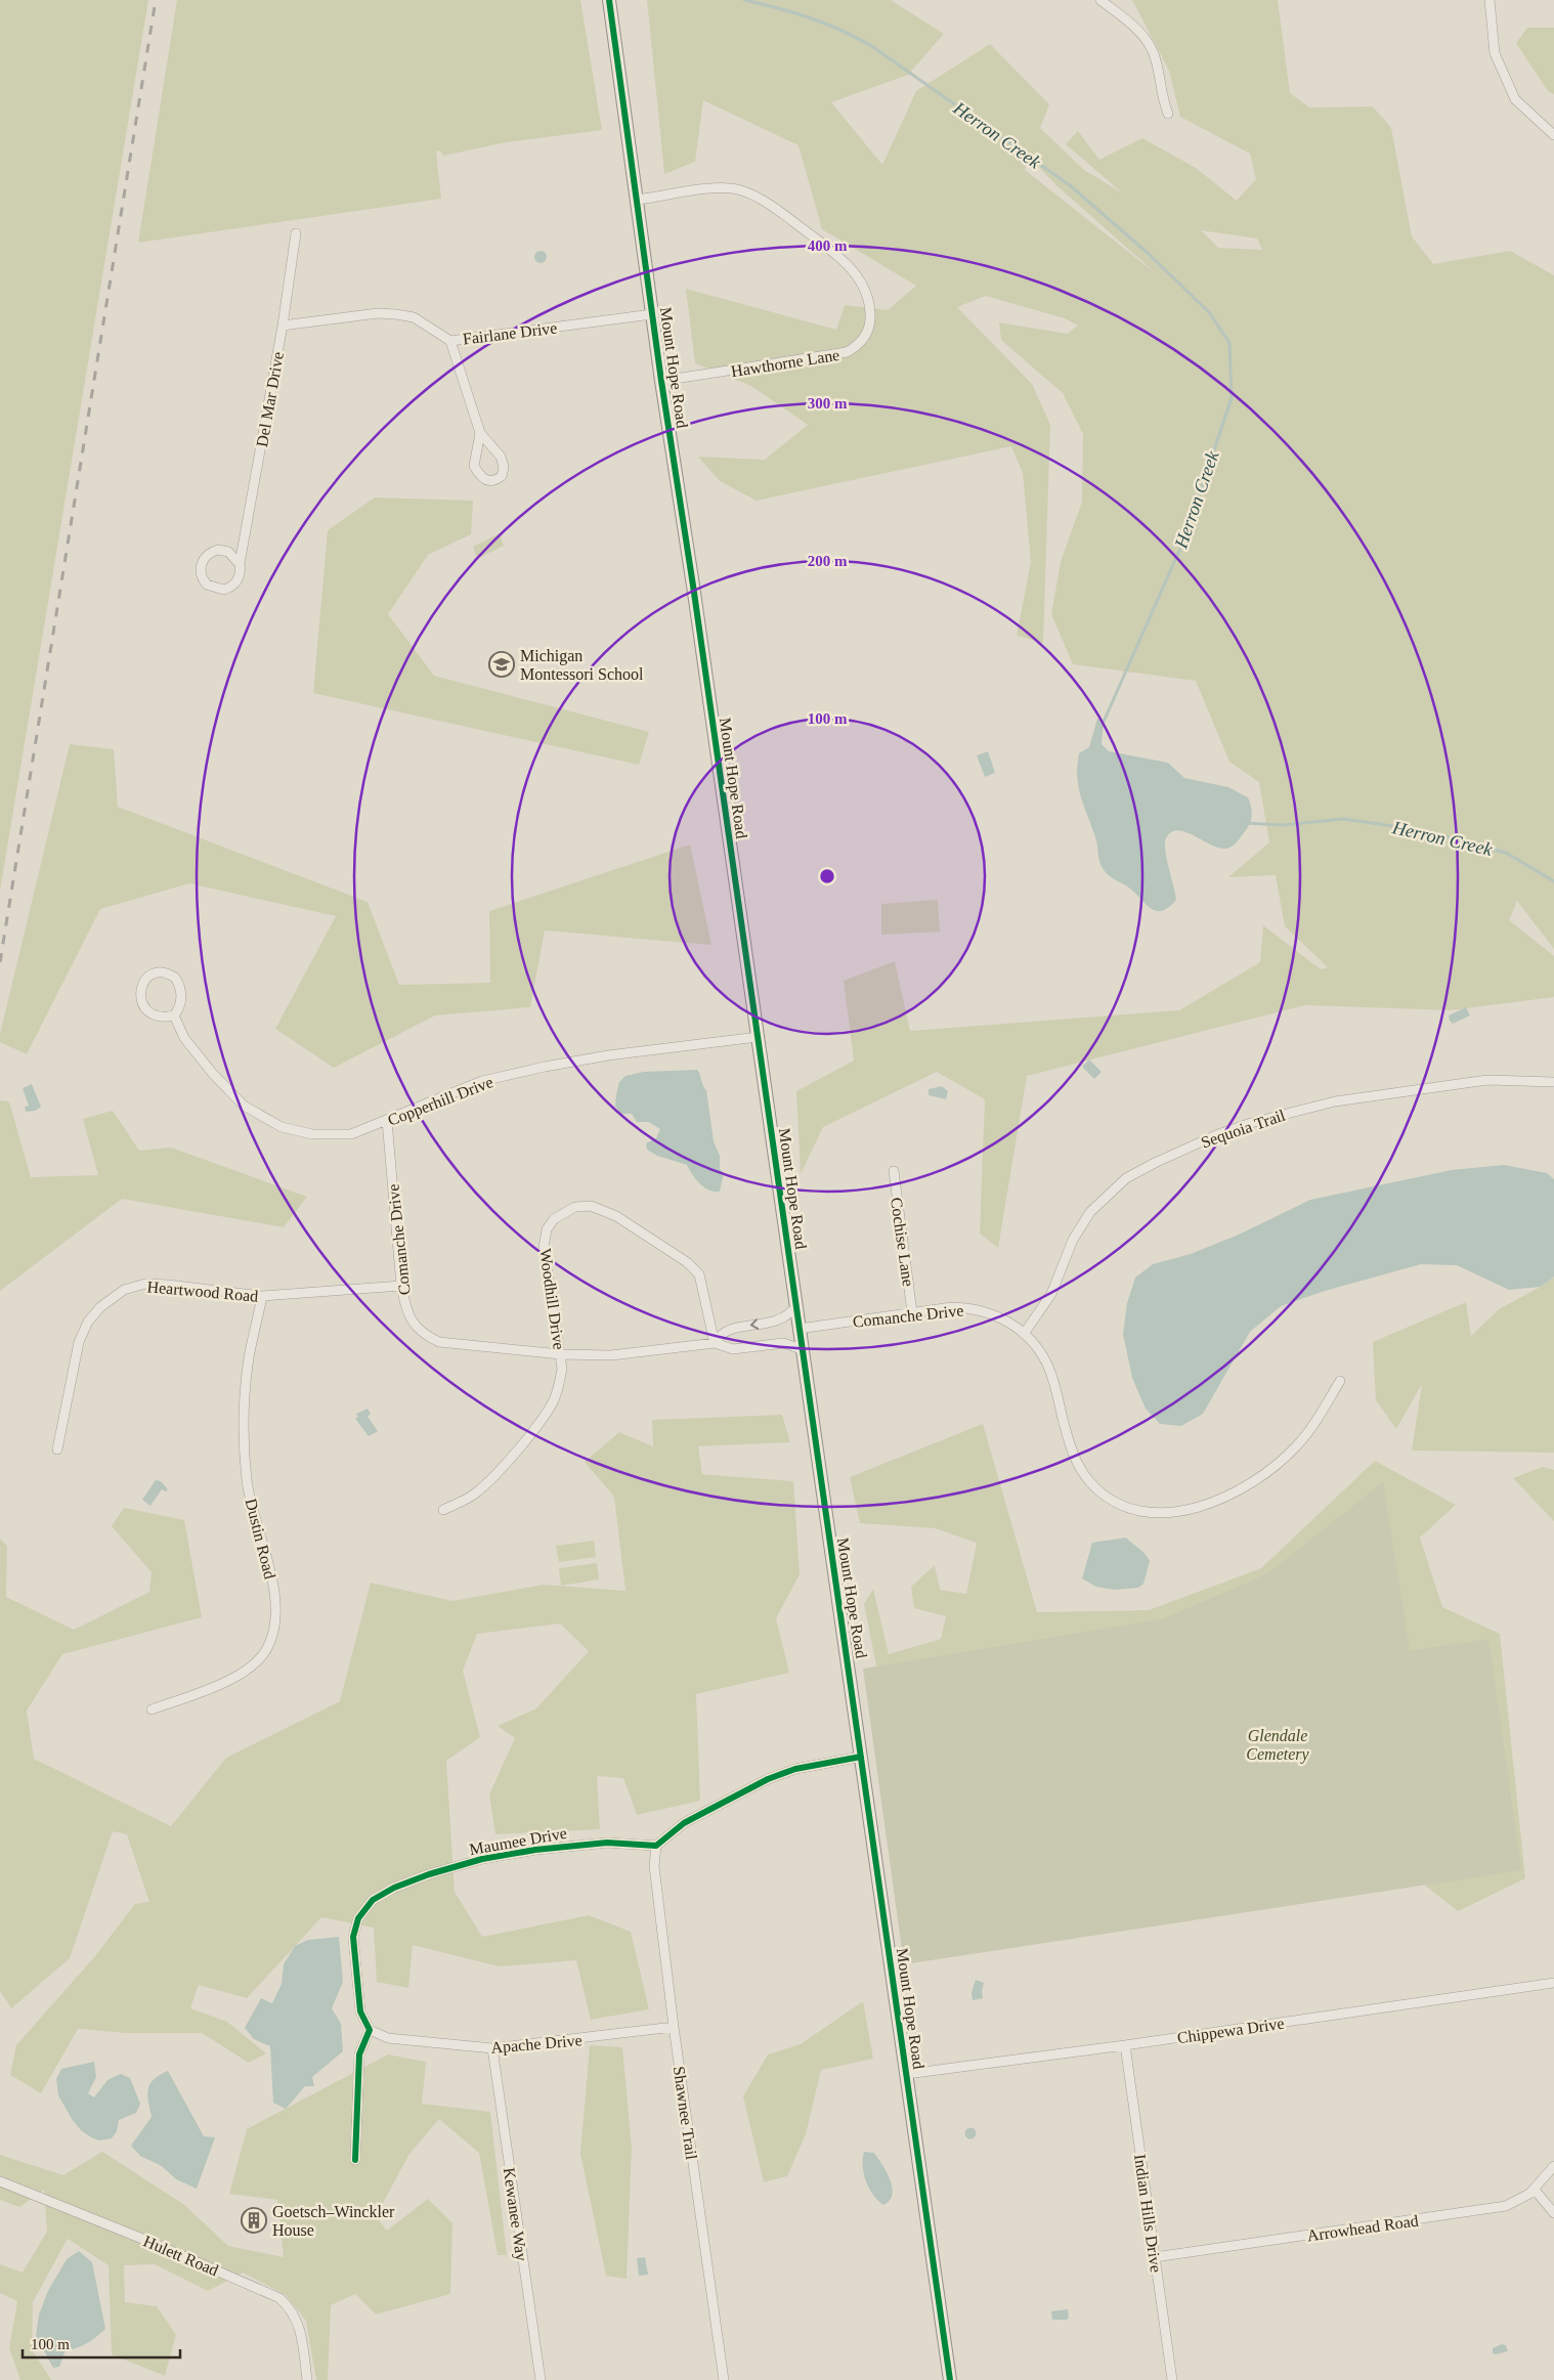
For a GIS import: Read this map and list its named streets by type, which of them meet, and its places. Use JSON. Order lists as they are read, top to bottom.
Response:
{
  "streets": {
    "street": [
      "Fairlane Drive",
      "Hawthorne Lane",
      "Mount Hope Road",
      "Del Mar Drive",
      "Copperhill Drive",
      "Sequoia Trail",
      "Comanche Drive",
      "Cochise Lane",
      "Heartwood Road",
      "Woodhill Drive",
      "Dustin Road",
      "Maumee Drive",
      "Chippewa Drive",
      "Apache Drive",
      "Shawnee Trail",
      "Indian Hills Drive",
      "Kewanee Way",
      "Arrowhead Road",
      "Hulett Road"
    ]
  },
  "crossings": [
    ["Fairlane Drive", "Mount Hope Road"],
    ["Fairlane Drive", "Del Mar Drive"],
    ["Hawthorne Lane", "Mount Hope Road"],
    ["Mount Hope Road", "Copperhill Drive"],
    ["Mount Hope Road", "Comanche Drive"],
    ["Mount Hope Road", "Chippewa Drive"],
    ["Copperhill Drive", "Comanche Drive"],
    ["Sequoia Trail", "Comanche Drive"],
    ["Comanche Drive", "Cochise Lane"],
    ["Comanche Drive", "Heartwood Road"],
    ["Comanche Drive", "Woodhill Drive"],
    ["Heartwood Road", "Dustin Road"],
    ["Maumee Drive", "Apache Drive"],
    ["Maumee Drive", "Shawnee Trail"],
    ["Chippewa Drive", "Indian Hills Drive"],
    ["Apache Drive", "Shawnee Trail"],
    ["Apache Drive", "Kewanee Way"],
    ["Indian Hills Drive", "Arrowhead Road"]
  ],
  "water": ["Herron Creek"],
  "parks": ["Glendale Cemetery"],
  "places": {
    "school or university": ["Michigan Montessori School"],
    "building": ["Goetsch–Winckler House"]
  },
  "scale_bar": "100 m",
  "rings": [
    "400 m",
    "300 m",
    "200 m",
    "100 m"
  ]
}
